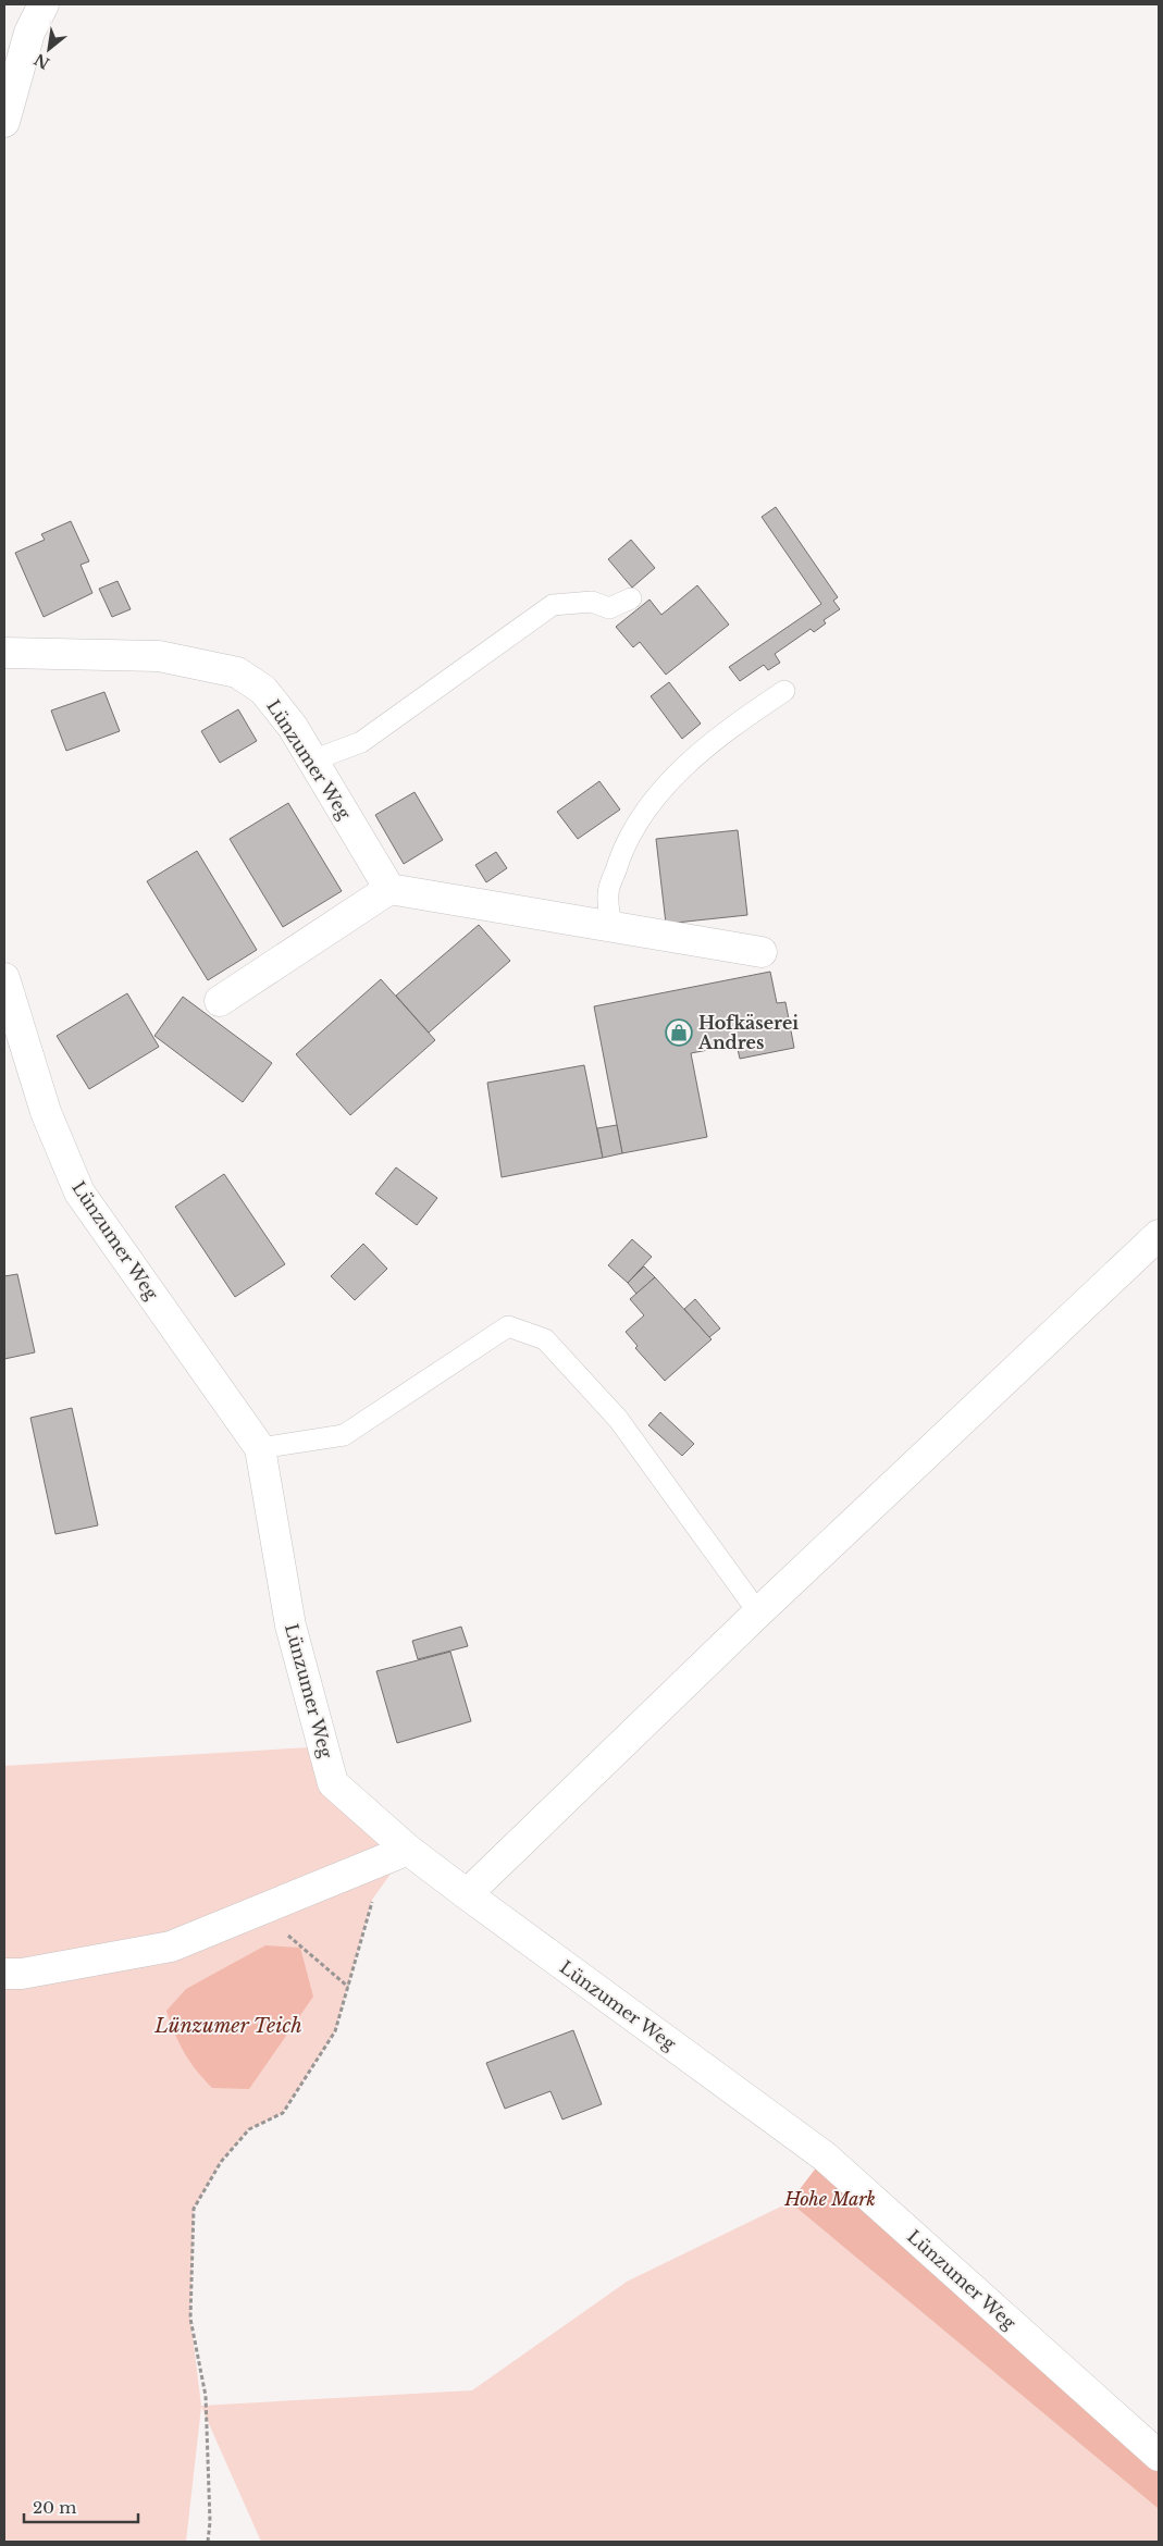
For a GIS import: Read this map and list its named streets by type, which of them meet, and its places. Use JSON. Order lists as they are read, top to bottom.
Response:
{
  "streets": {
    "street": ["Lünzumer Weg"]
  },
  "water": ["Lünzumer Teich"],
  "parks": ["Hohe Mark"],
  "places": {
    "shop": ["Hofkäserei Andres"]
  },
  "scale_bar": "20 m",
  "north": "bottom left"
}
